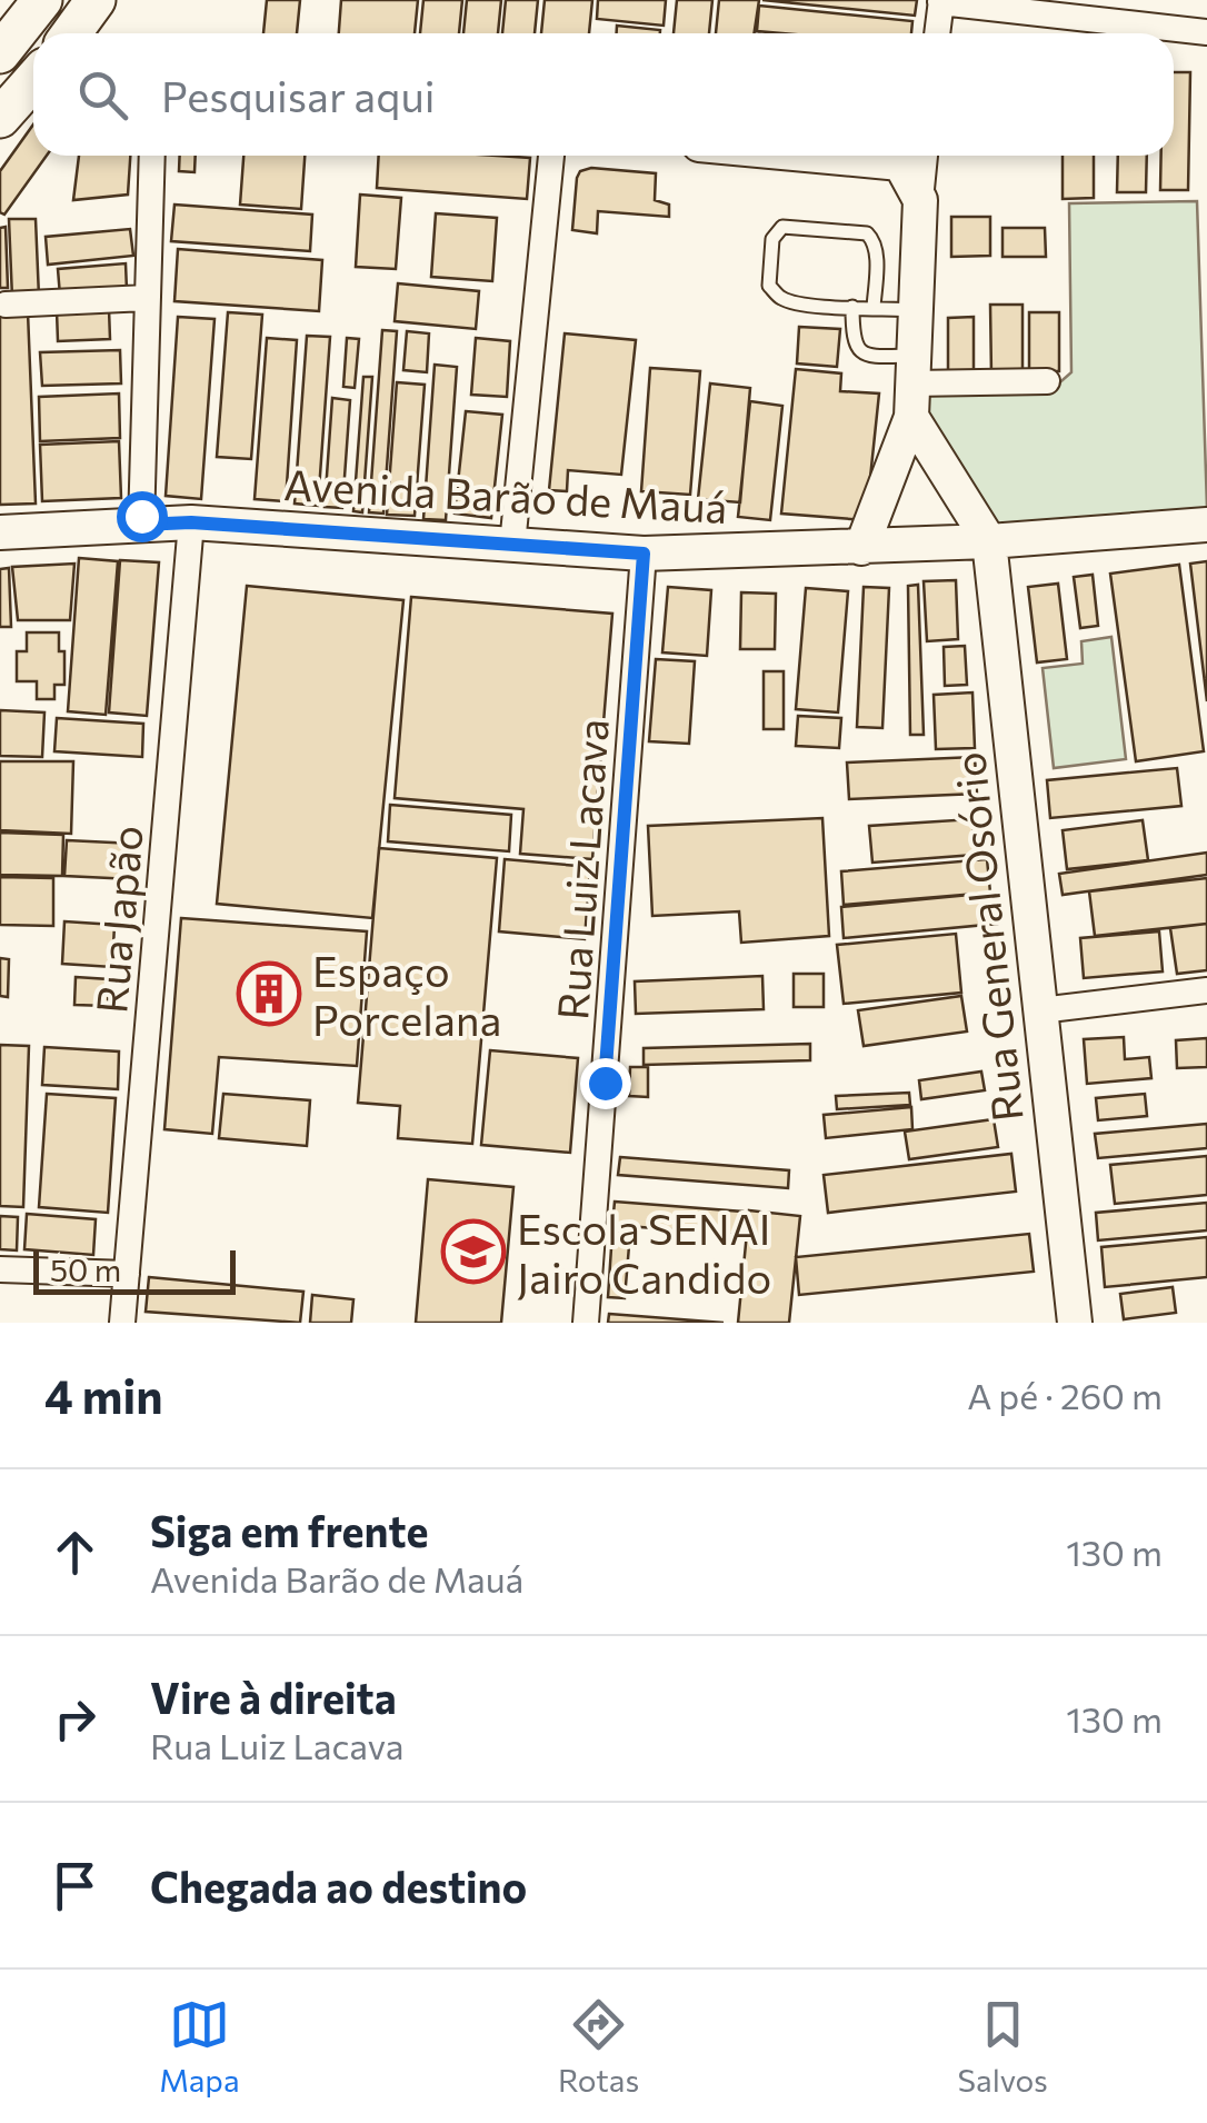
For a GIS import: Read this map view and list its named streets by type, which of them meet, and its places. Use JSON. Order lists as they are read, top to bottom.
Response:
{
  "streets": {
    "main road": ["Avenida Barão de Mauá", "Rua General Osório"],
    "street": ["Rua Luiz Lacava", "Rua Japão"]
  },
  "crossings": [
    ["Avenida Barão de Mauá", "Rua Luiz Lacava"],
    ["Avenida Barão de Mauá", "Rua Japão"],
    ["Avenida Barão de Mauá", "Rua General Osório"]
  ],
  "places": {
    "building": ["Espaço Porcelana"],
    "school or university": ["Escola SENAI Jairo Candido"]
  },
  "scale_bar": "50 m",
  "page": {
    "search": "Pesquisar aqui",
    "scale": "50 m",
    "heading": ["4 min", "A pé · 260 m"],
    "list": [
      ["Siga em frente", "Avenida Barão de Mauá", "130 m"],
      ["Vire à direita", "Rua Luiz Lacava", "130 m"],
      "Chegada ao destino"
    ],
    "nav": ["Mapa", "Rotas", "Salvos"]
  }
}
